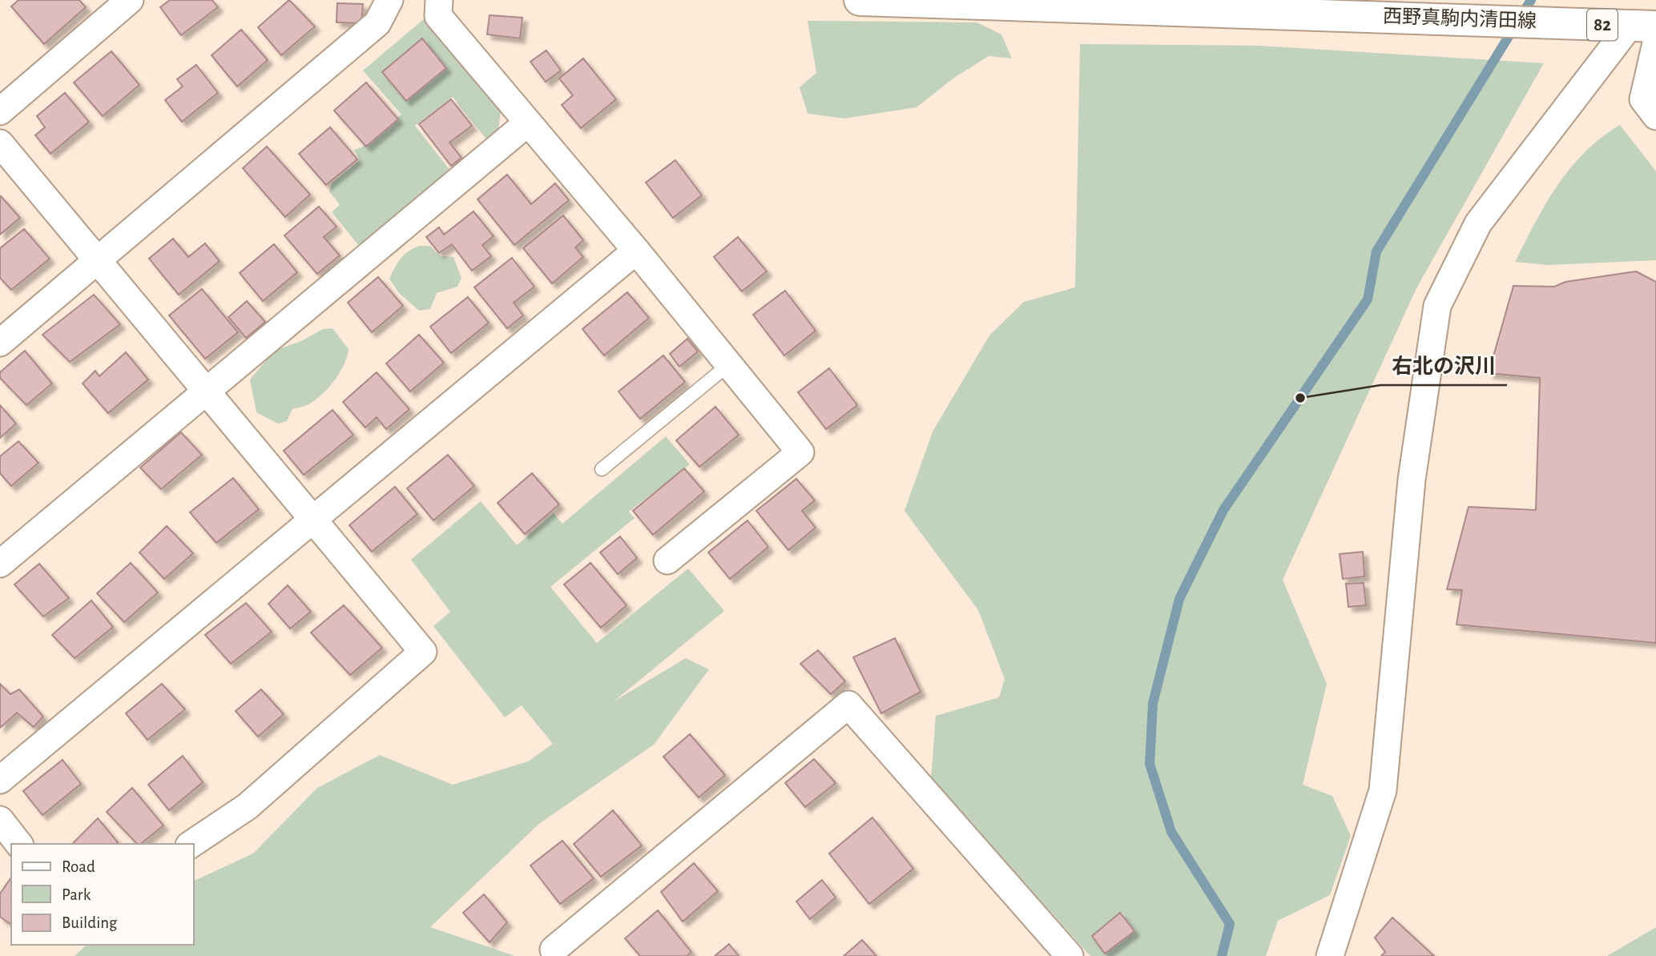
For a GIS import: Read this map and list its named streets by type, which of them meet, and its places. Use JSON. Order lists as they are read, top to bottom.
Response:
{
  "streets": {
    "main road": ["西野真駒内清田線", "82"]
  },
  "places": ["右北の沢川"],
  "legend": ["Road", "Park", "Building"]
}
